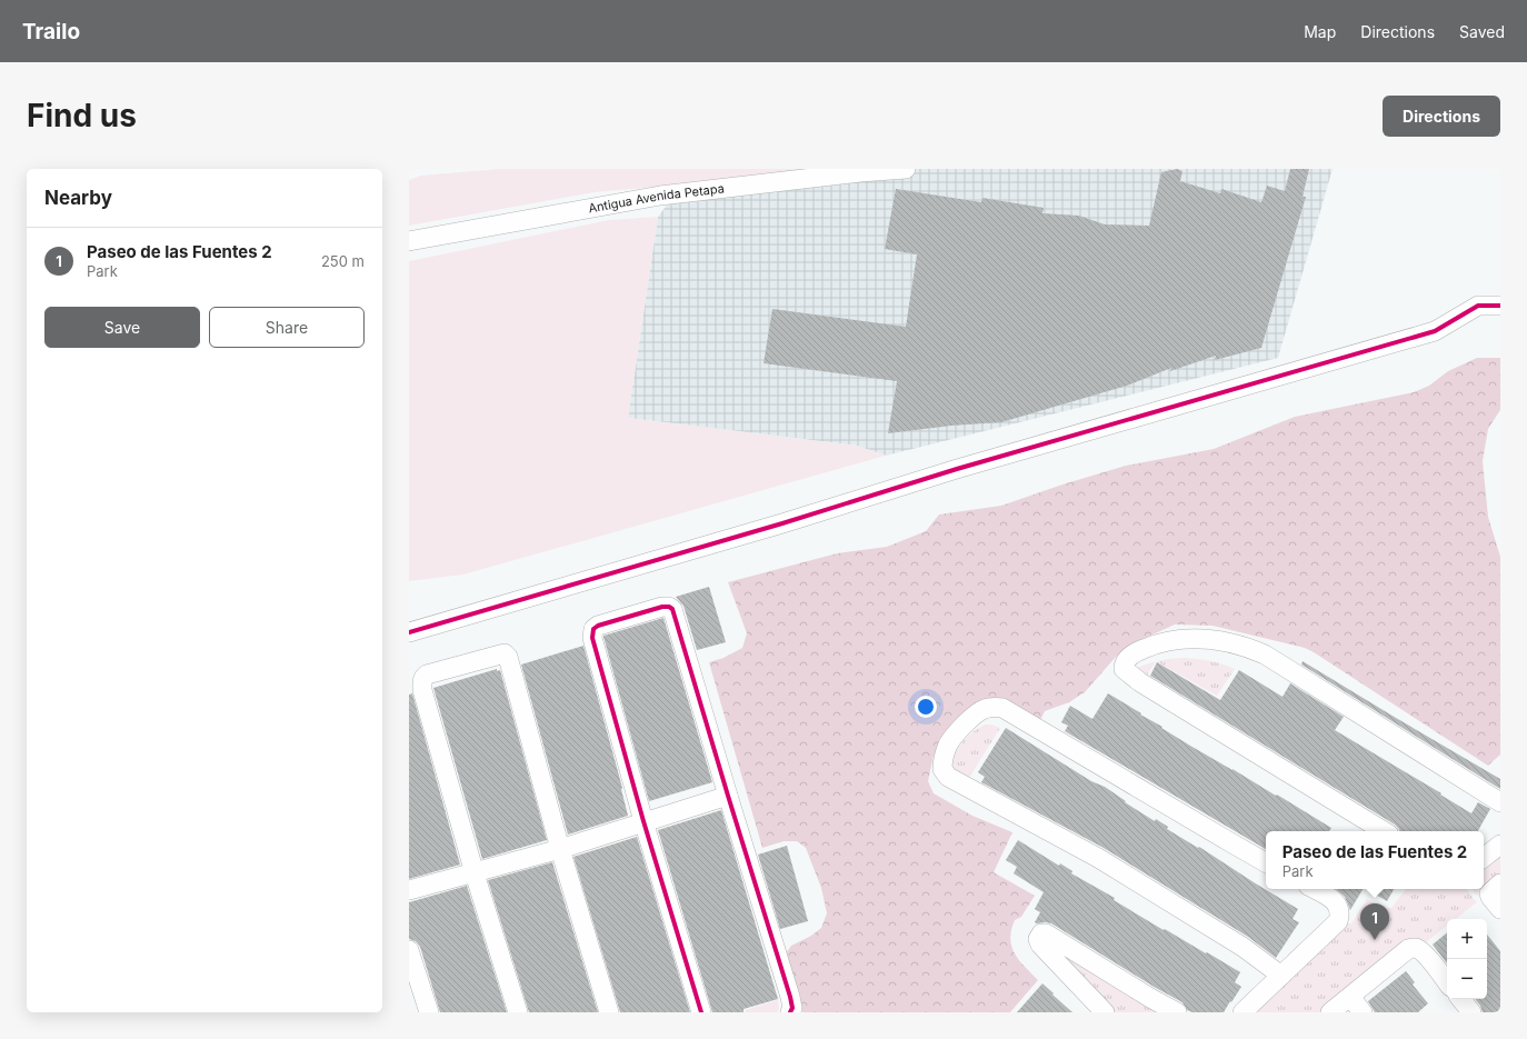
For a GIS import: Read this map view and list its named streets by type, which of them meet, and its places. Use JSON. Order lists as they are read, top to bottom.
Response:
{
  "streets": {
    "street": ["Antigua Avenida Petapa"]
  },
  "page": {
    "header": "Trailo",
    "nav": ["Map", "Directions", "Saved"],
    "buttons": [
      "Directions",
      ["Save", "Share"]
    ],
    "title": "Find us",
    "heading": "Nearby",
    "list": [
      {
        "mark": "1",
        "name": "Paseo de las Fuentes 2",
        "note": "Park",
        "value": "250 m"
      }
    ],
    "popup": ["Paseo de las Fuentes 2", "Park"],
    "pins": "1",
    "map_buttons": ["+", "−"]
  }
}
